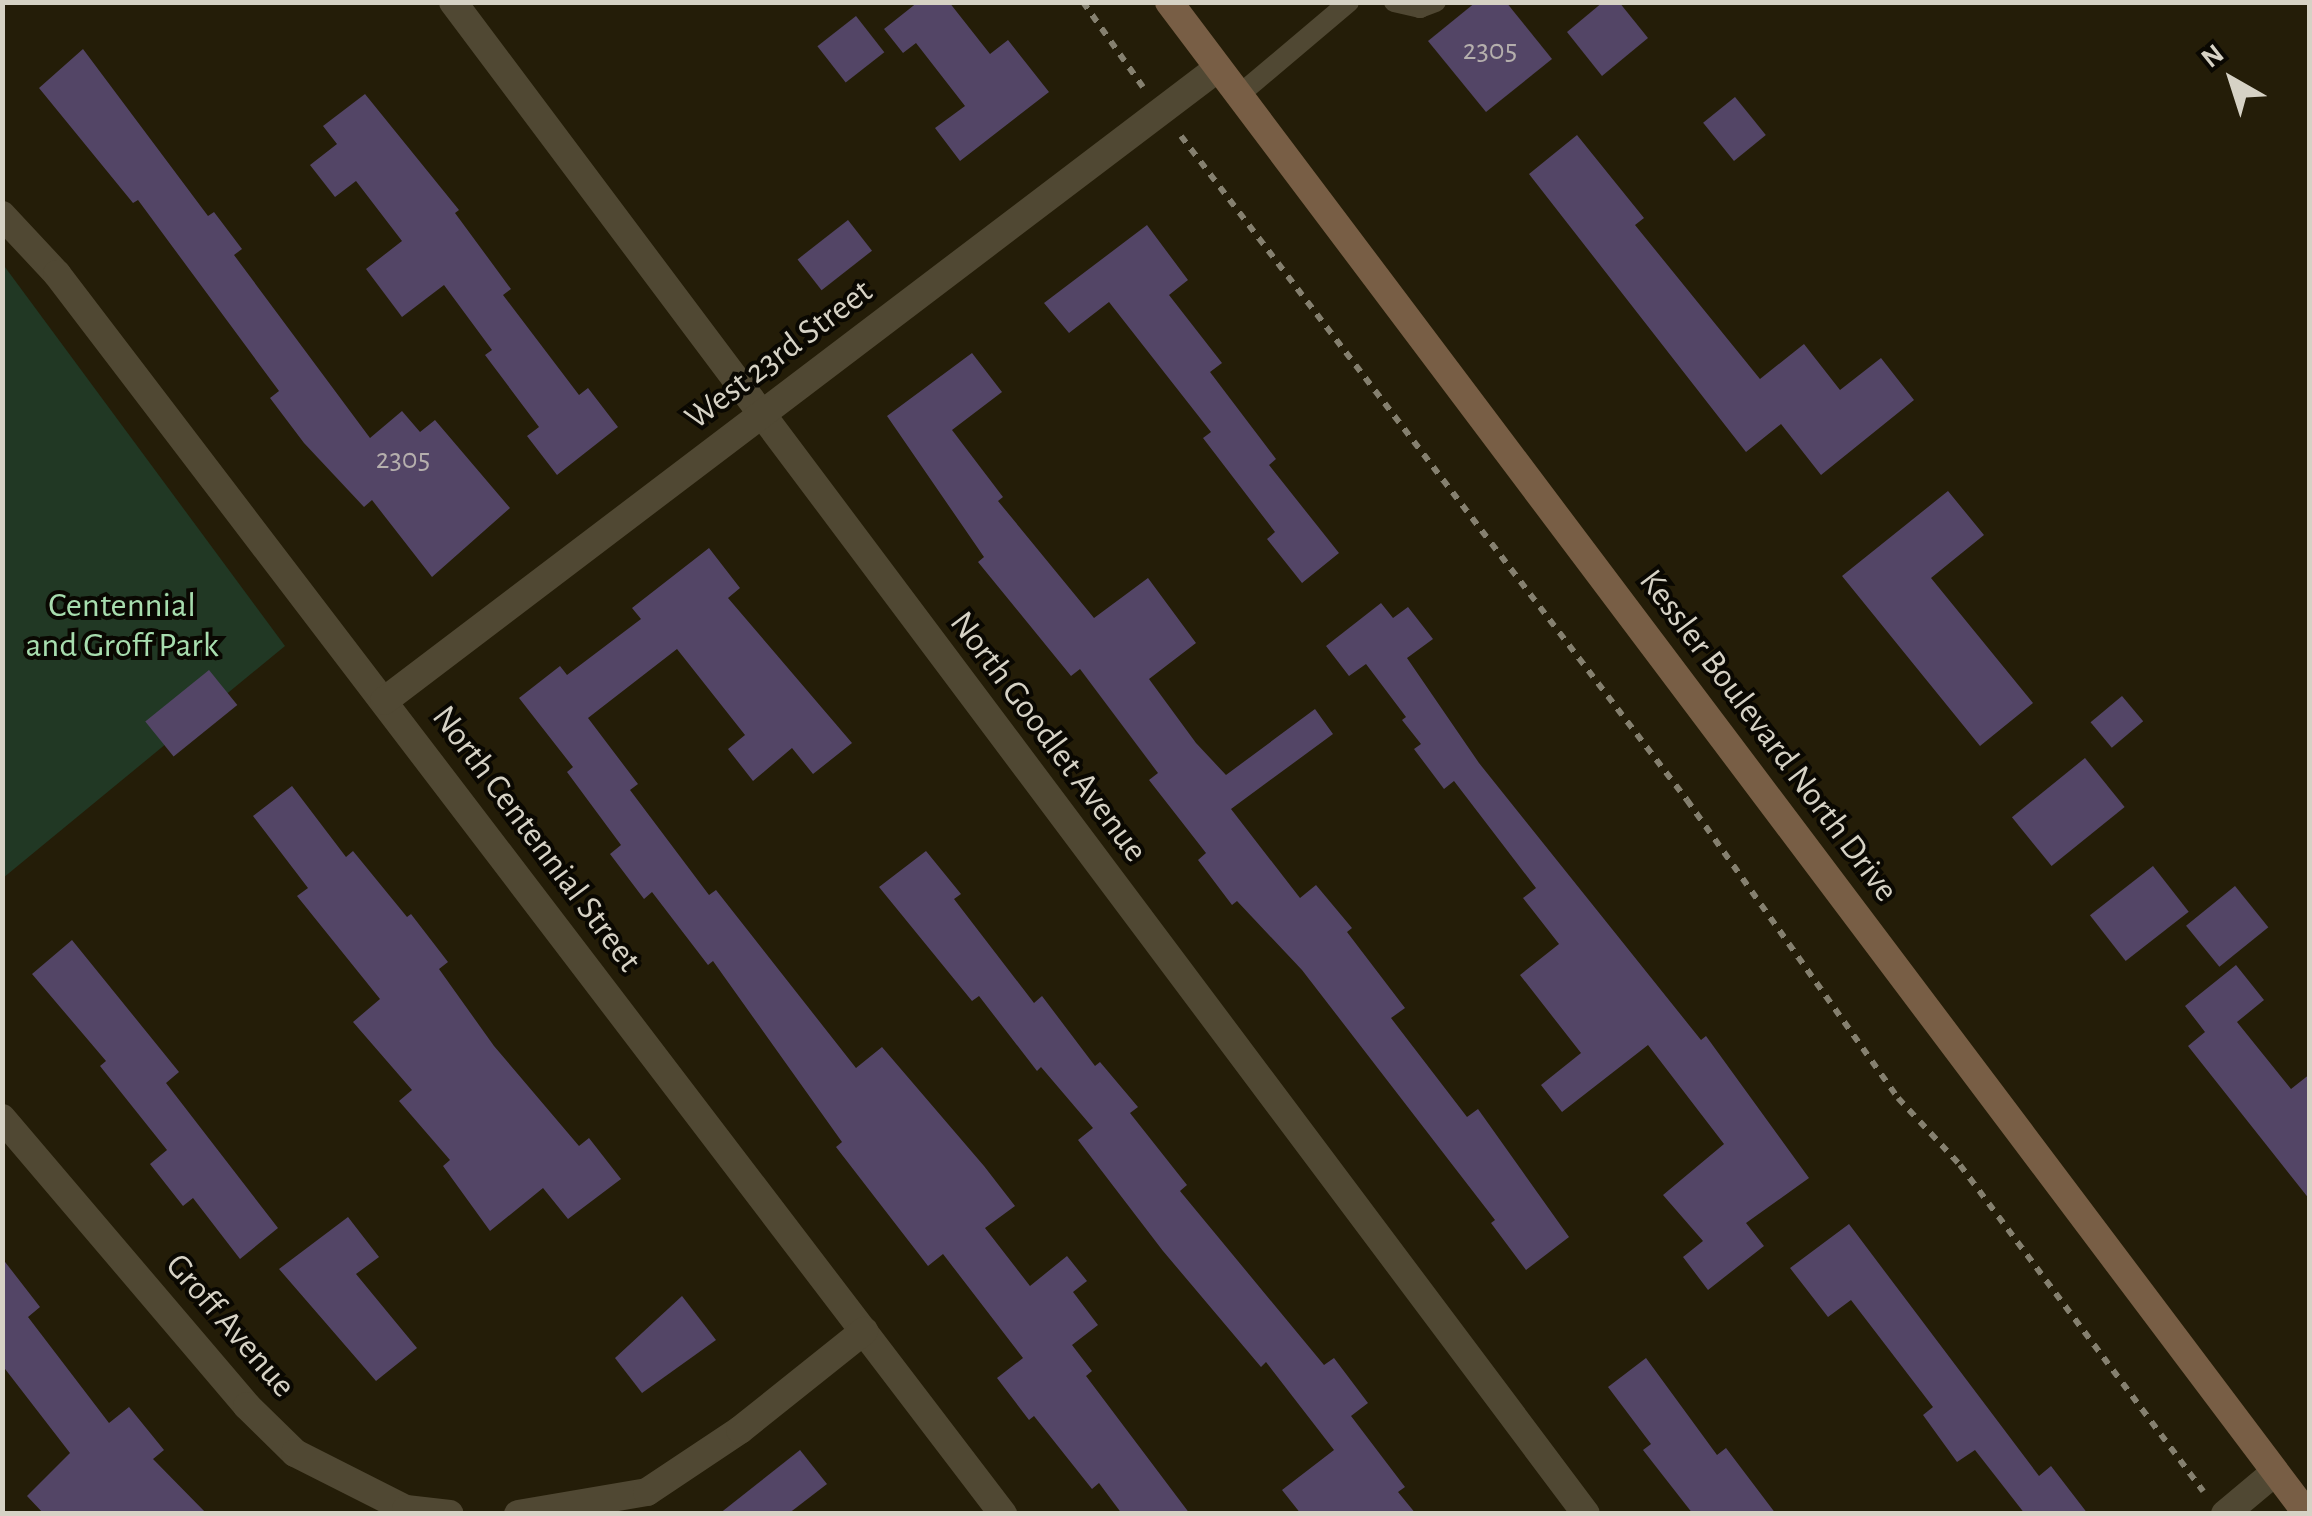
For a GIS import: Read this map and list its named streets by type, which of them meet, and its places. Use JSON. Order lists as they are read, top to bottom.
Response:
{
  "streets": {
    "main road": ["Kessler Boulevard North Drive"],
    "street": [
      "West 23rd Street",
      "North Goodlet Avenue",
      "North Centennial Street",
      "Groff Avenue"
    ]
  },
  "crossings": [
    ["West 23rd Street", "Kessler Boulevard North Drive"],
    ["West 23rd Street", "North Goodlet Avenue"],
    ["West 23rd Street", "North Centennial Street"]
  ],
  "parks": ["Centennial and Groff Park"],
  "house_numbers": ["2305", "2305"],
  "north": "top left"
}
